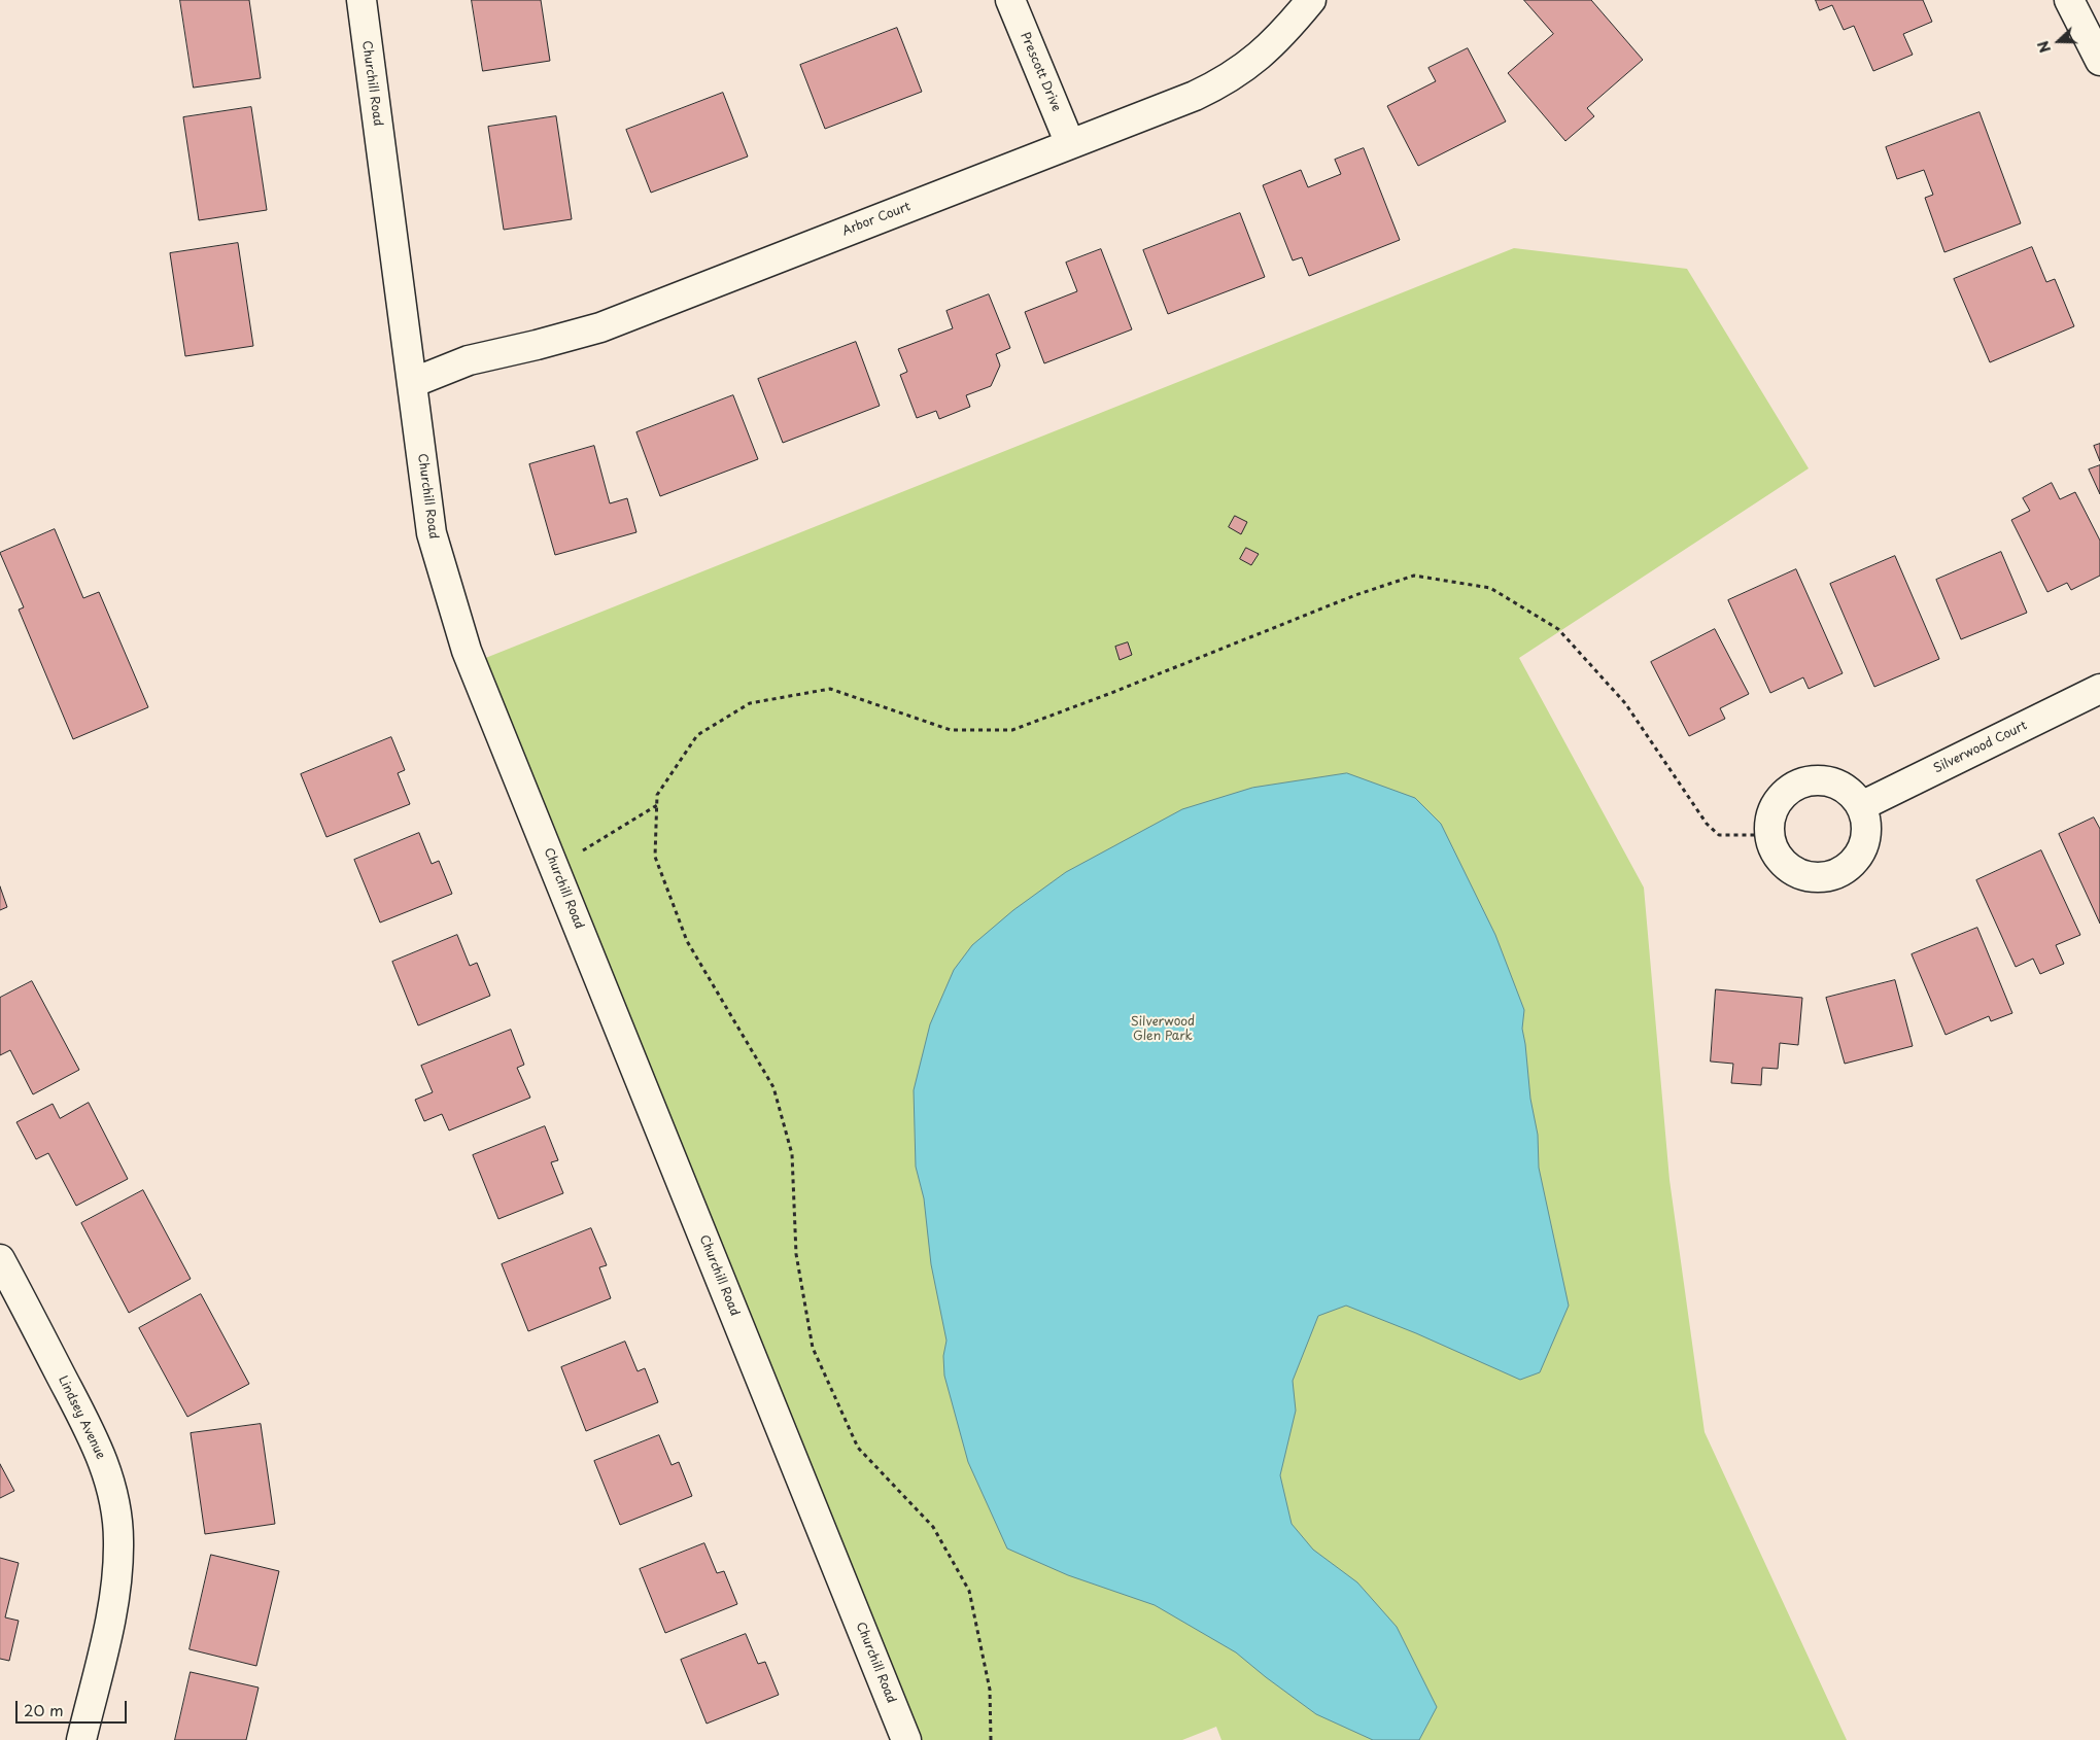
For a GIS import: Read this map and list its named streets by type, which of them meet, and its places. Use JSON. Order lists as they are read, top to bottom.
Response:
{
  "streets": {
    "street": [
      "Prescott Drive",
      "Churchill Road",
      "Arbor Court",
      "Silverwood Court",
      "Lindsey Avenue"
    ]
  },
  "crossings": [
    ["Prescott Drive", "Arbor Court"],
    ["Churchill Road", "Arbor Court"]
  ],
  "parks": ["Silverwood Glen Park"],
  "scale_bar": "20 m",
  "north": "left"
}
